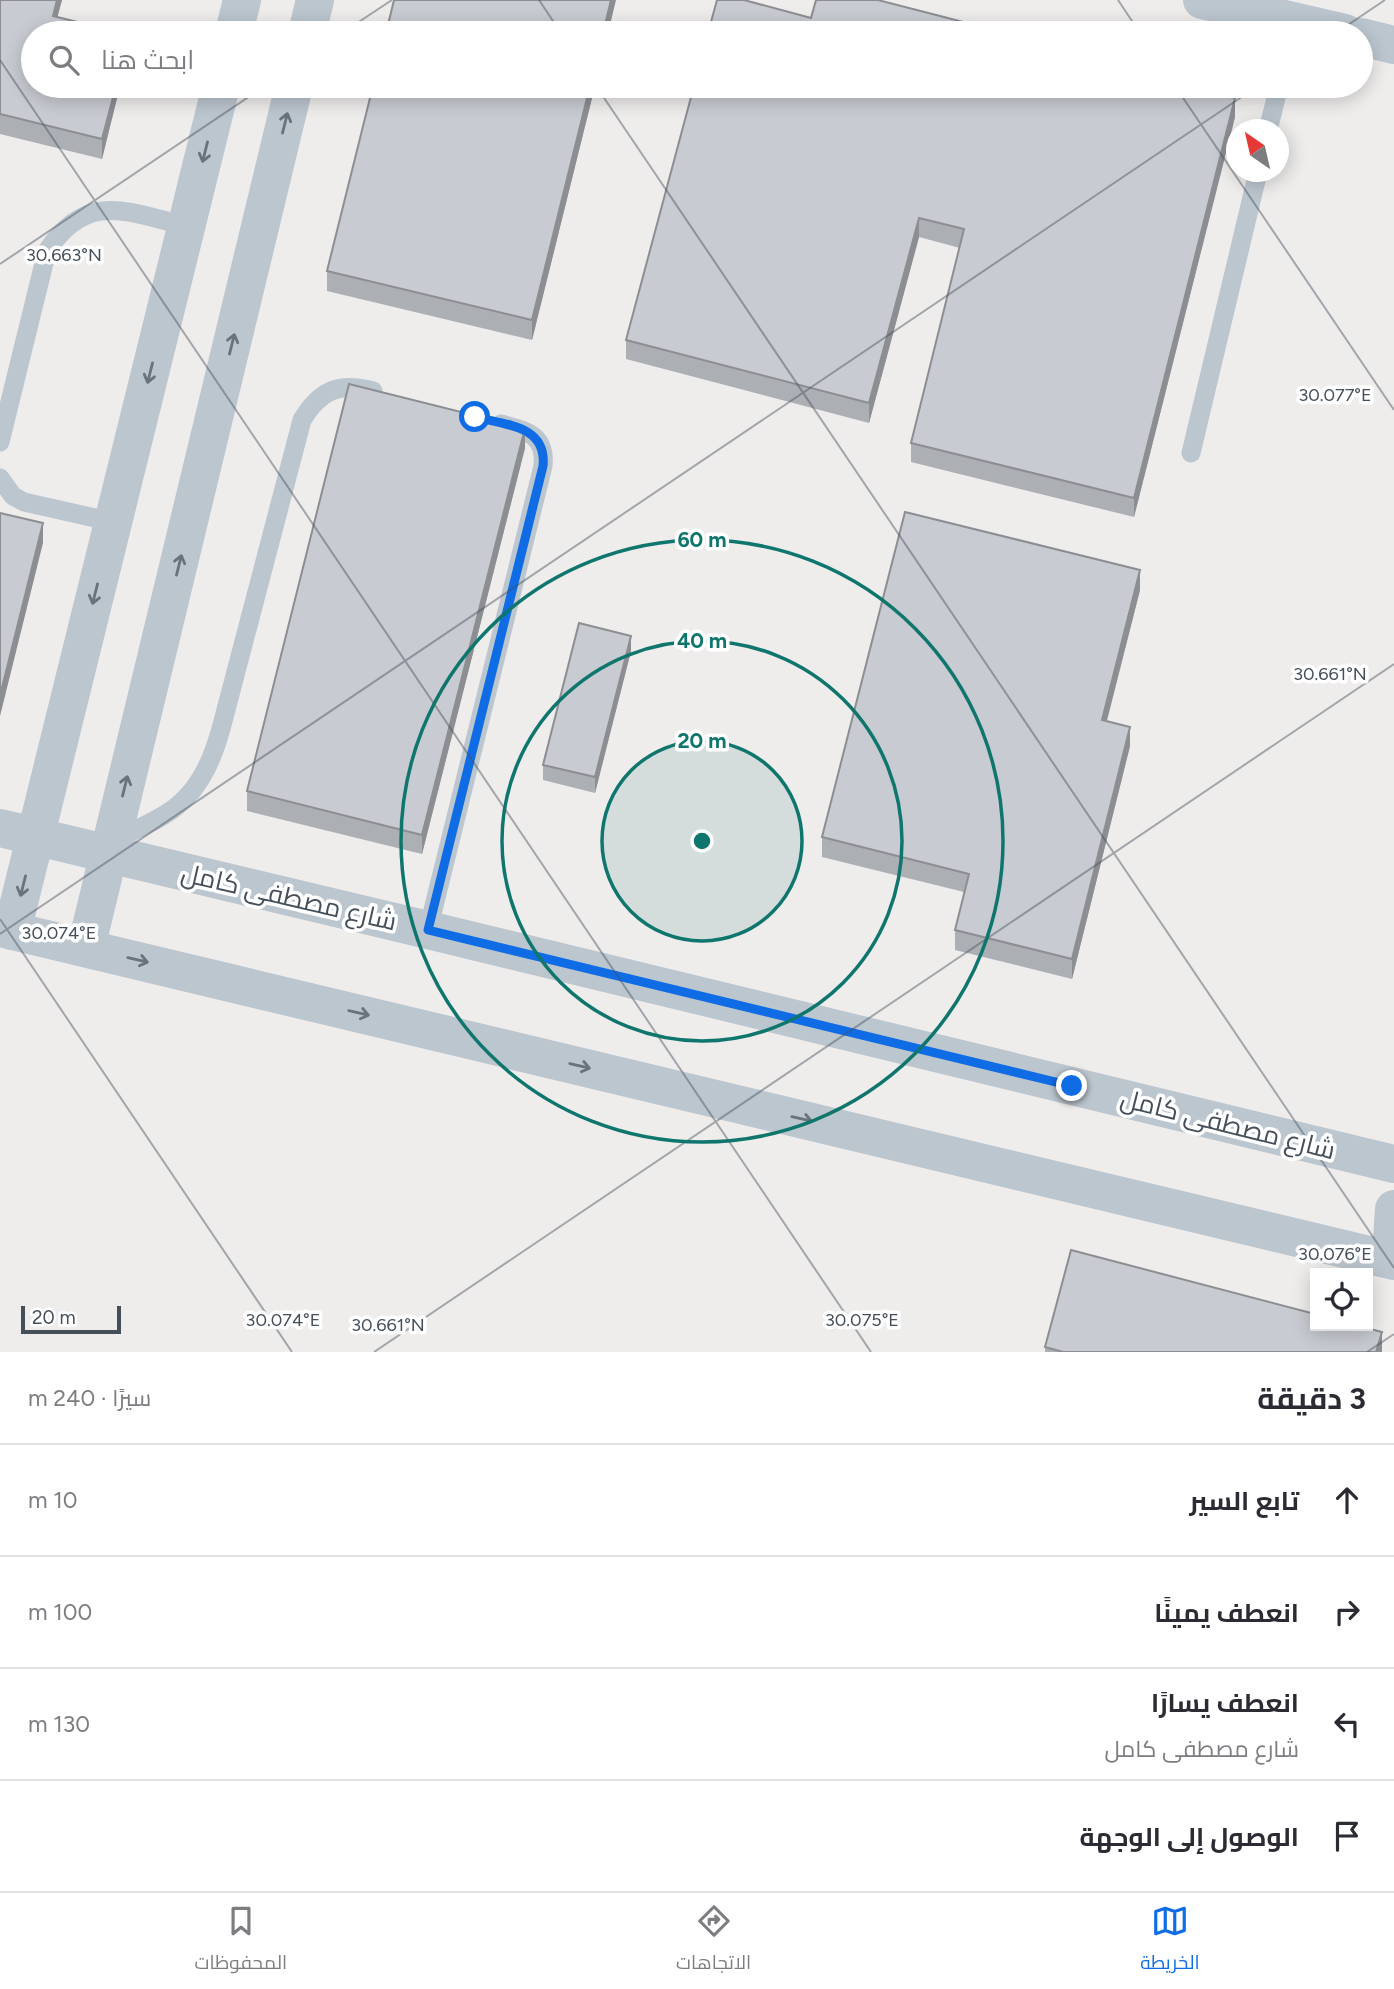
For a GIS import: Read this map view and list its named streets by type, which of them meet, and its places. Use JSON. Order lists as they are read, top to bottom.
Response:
{
  "streets": {
    "street": ["شارع مصطفى كامل"]
  },
  "scale_bar": "20 m",
  "north": "top left",
  "page": {
    "search": "ابحث هنا",
    "scale": "20 m",
    "heading": ["3 دقيقة", "سيرًا · 240 m"],
    "list": [
      ["تابع السير", "10 m"],
      ["انعطف يمينًا", "100 m"],
      ["انعطف يسارًا", "شارع مصطفى كامل", "130 m"],
      "الوصول إلى الوجهة"
    ],
    "nav": ["الخريطة", "الاتجاهات", "المحفوظات"]
  },
  "coordinates": [
    "30.663°N",
    "30.077°E",
    "30.661°N",
    "30.074°E",
    "30.076°E",
    "30.075°E"
  ],
  "rings": ["60 m", "40 m", "20 m"]
}
